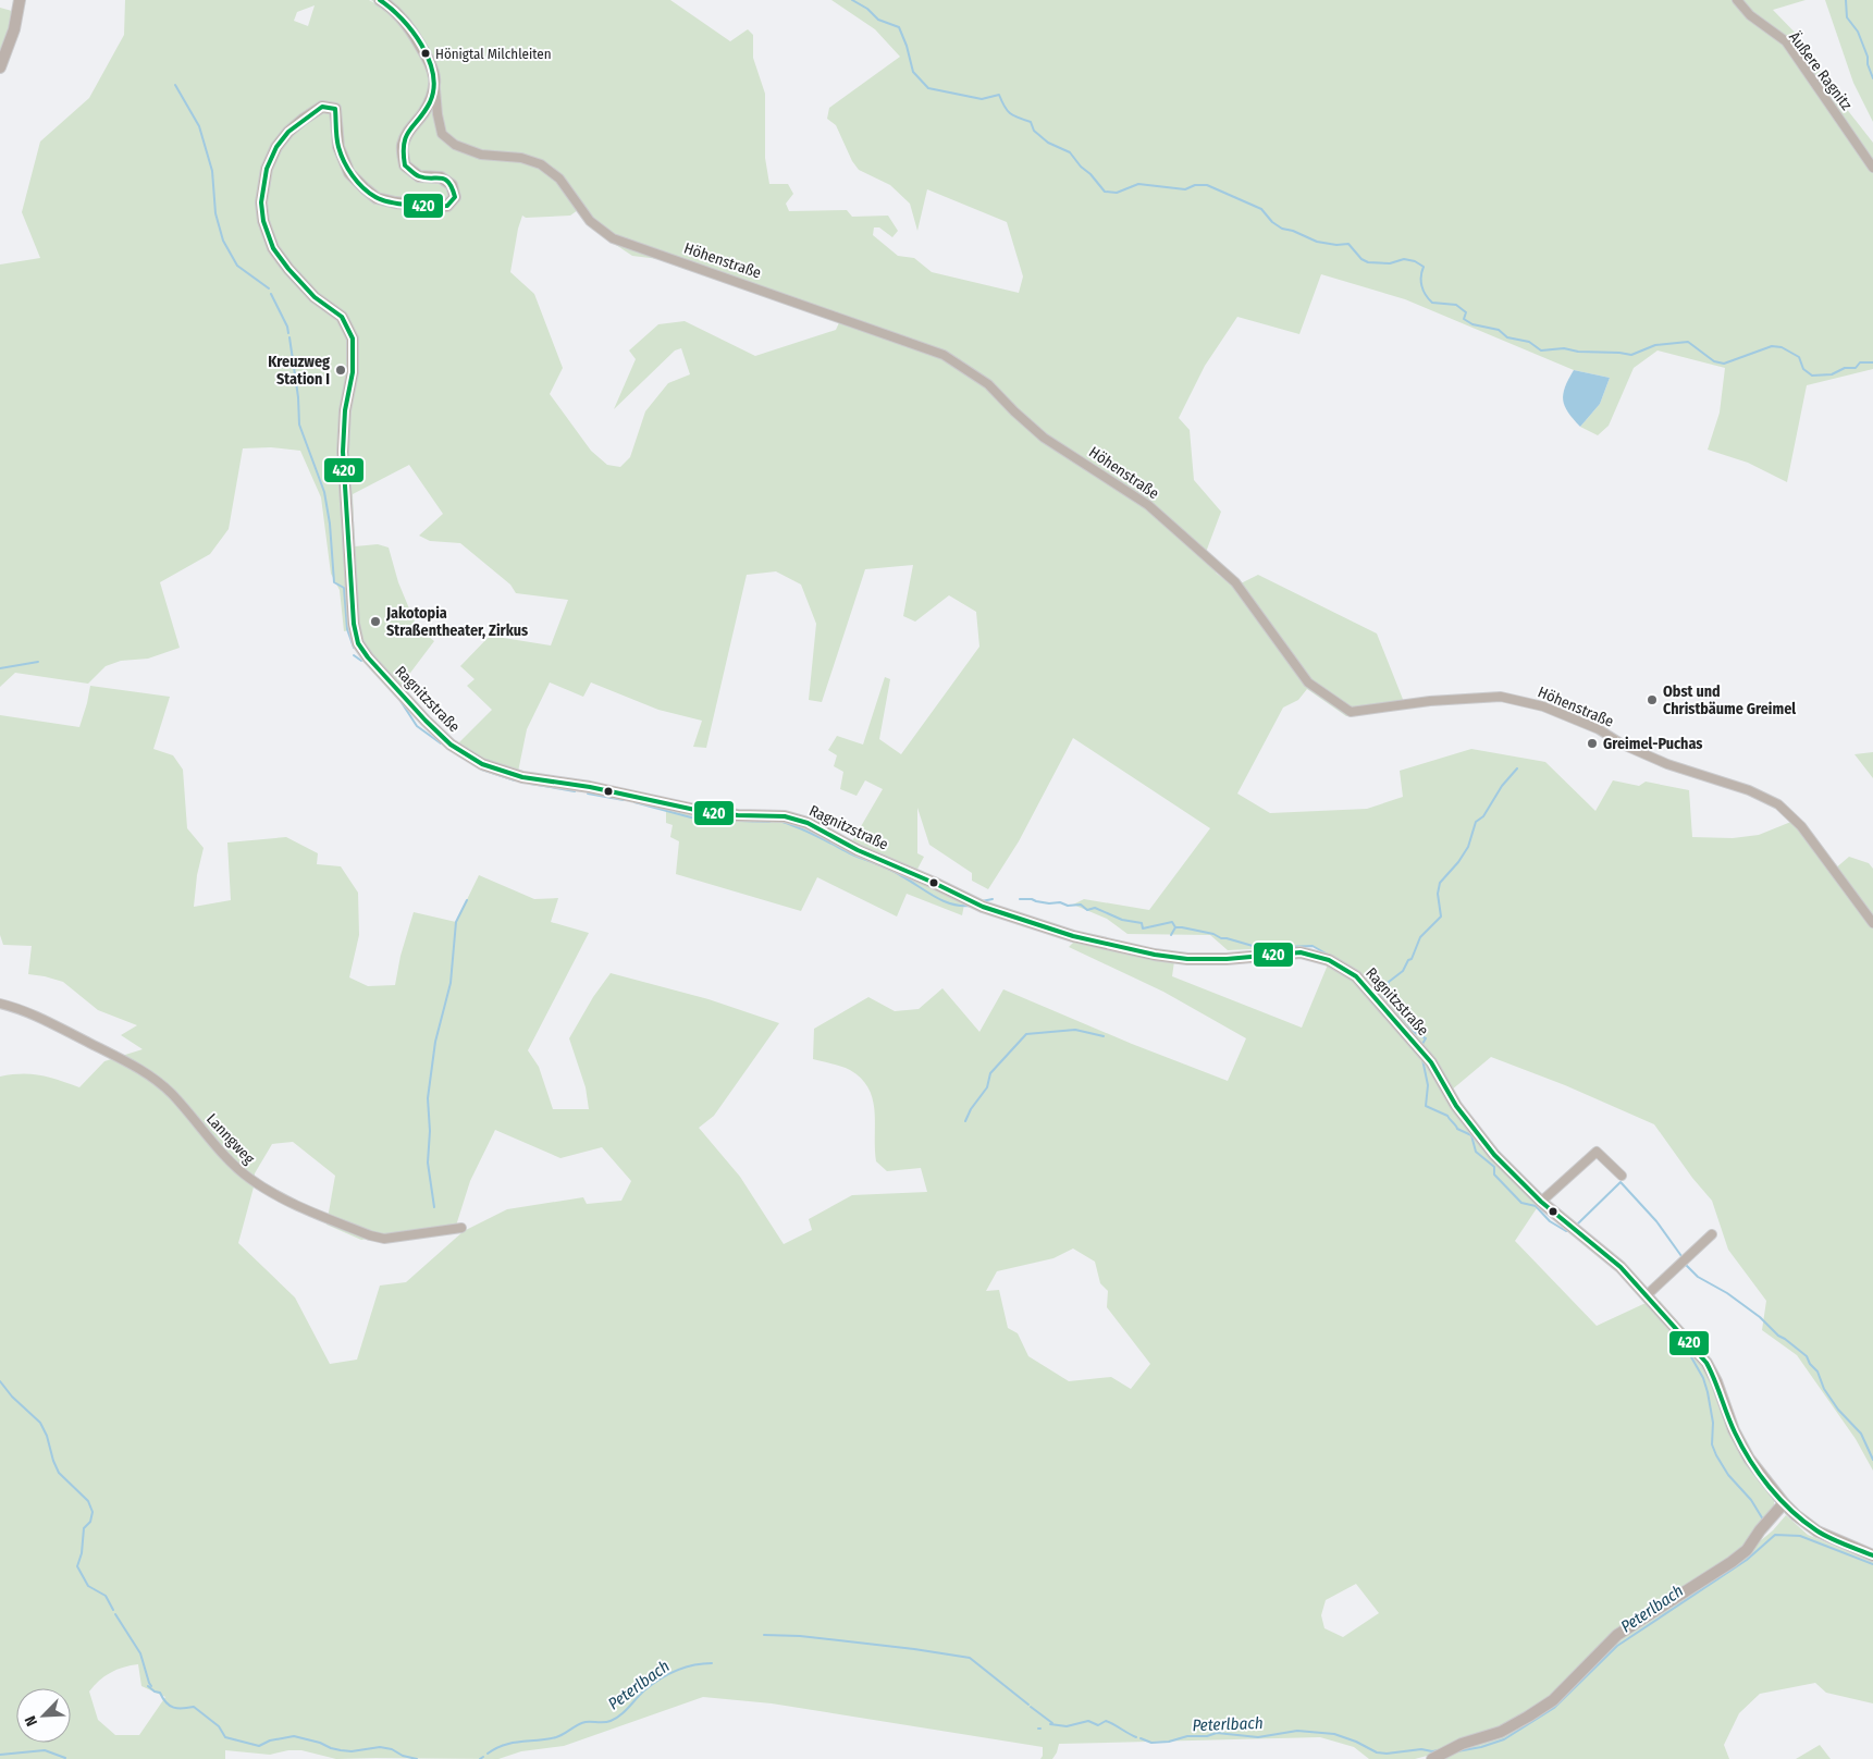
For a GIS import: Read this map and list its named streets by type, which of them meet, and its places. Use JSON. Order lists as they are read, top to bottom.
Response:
{
  "streets": {
    "main road": ["Höhenstraße", "Ragnitzstraße"],
    "street": ["Äußere Ragnitz", "Lanngweg"]
  },
  "crossings": [
    ["Höhenstraße", "Ragnitzstraße"]
  ],
  "water": ["Peterlbach"],
  "places": [
    "Hönigtal Milchleiten",
    "Kreuzweg Station I",
    "Jakotopia Straßentheater, Zirkus",
    "Obst und Christbäume Greimel",
    "Greimel-Puchas"
  ],
  "lines": ["transit line 420"],
  "north": "bottom left"
}
